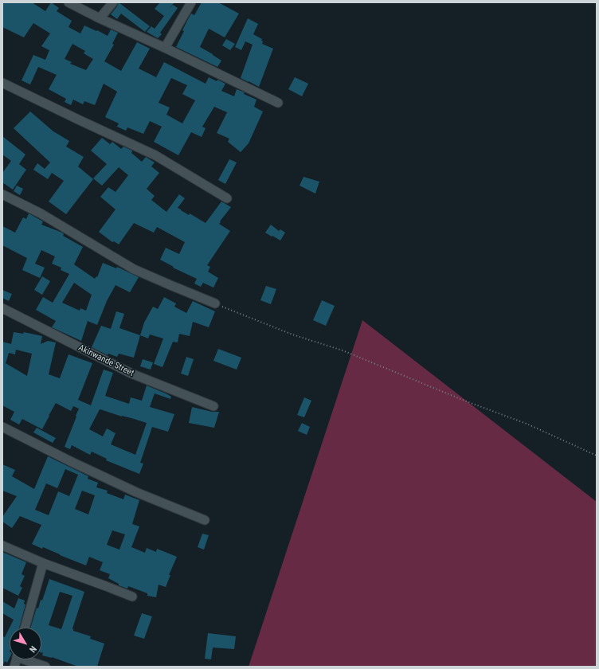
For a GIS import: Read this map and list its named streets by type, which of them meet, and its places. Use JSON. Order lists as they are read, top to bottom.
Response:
{
  "streets": {
    "street": ["Akinwande Street"]
  },
  "north": "bottom right"
}
